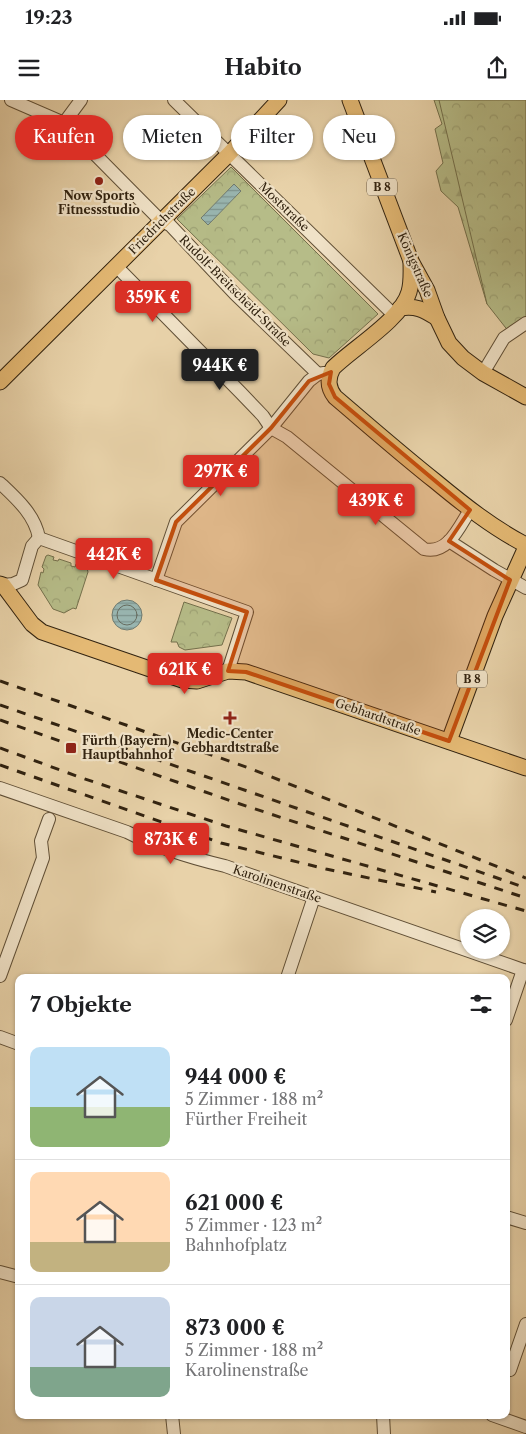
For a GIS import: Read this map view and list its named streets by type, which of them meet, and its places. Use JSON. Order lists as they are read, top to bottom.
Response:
{
  "streets": {
    "main road": [
      "B 8",
      "Friedrichstraße",
      "Königstraße",
      "Rudolf-Breitscheid-Straße",
      "Gebhardtstraße"
    ],
    "street": ["Moststraße", "Karolinenstraße"]
  },
  "crossings": [
    ["B 8", "Moststraße"],
    ["B 8", "Königstraße"],
    ["B 8", "Rudolf-Breitscheid-Straße"],
    ["B 8", "Gebhardtstraße"],
    ["Moststraße", "Friedrichstraße"],
    ["Friedrichstraße", "Rudolf-Breitscheid-Straße"]
  ],
  "places": {
    "other": ["Now Sports Fitnessstudio"],
    "health": ["Medic-Center Gebhardtstraße"],
    "transit": ["Fürth (Bayern) Hauptbahnhof"]
  },
  "page": {
    "status": "19:23",
    "header": "Habito",
    "chip": [
      "Kaufen",
      "Mieten",
      "Filter",
      "Neu"
    ],
    "price": [
      "359K €",
      "944K €",
      "297K €",
      "439K €",
      "442K €",
      "621K €",
      "873K €"
    ],
    "heading": "7 Objekte",
    "list": [
      {
        "name": "944 000 €",
        "note": "5 Zimmer · 188 m² · Fürther Freiheit"
      },
      {
        "name": "621 000 €",
        "note": "5 Zimmer · 123 m² · Bahnhofplatz"
      },
      {
        "name": "873 000 €",
        "note": "5 Zimmer · 188 m² · Karolinenstraße"
      }
    ]
  }
}
